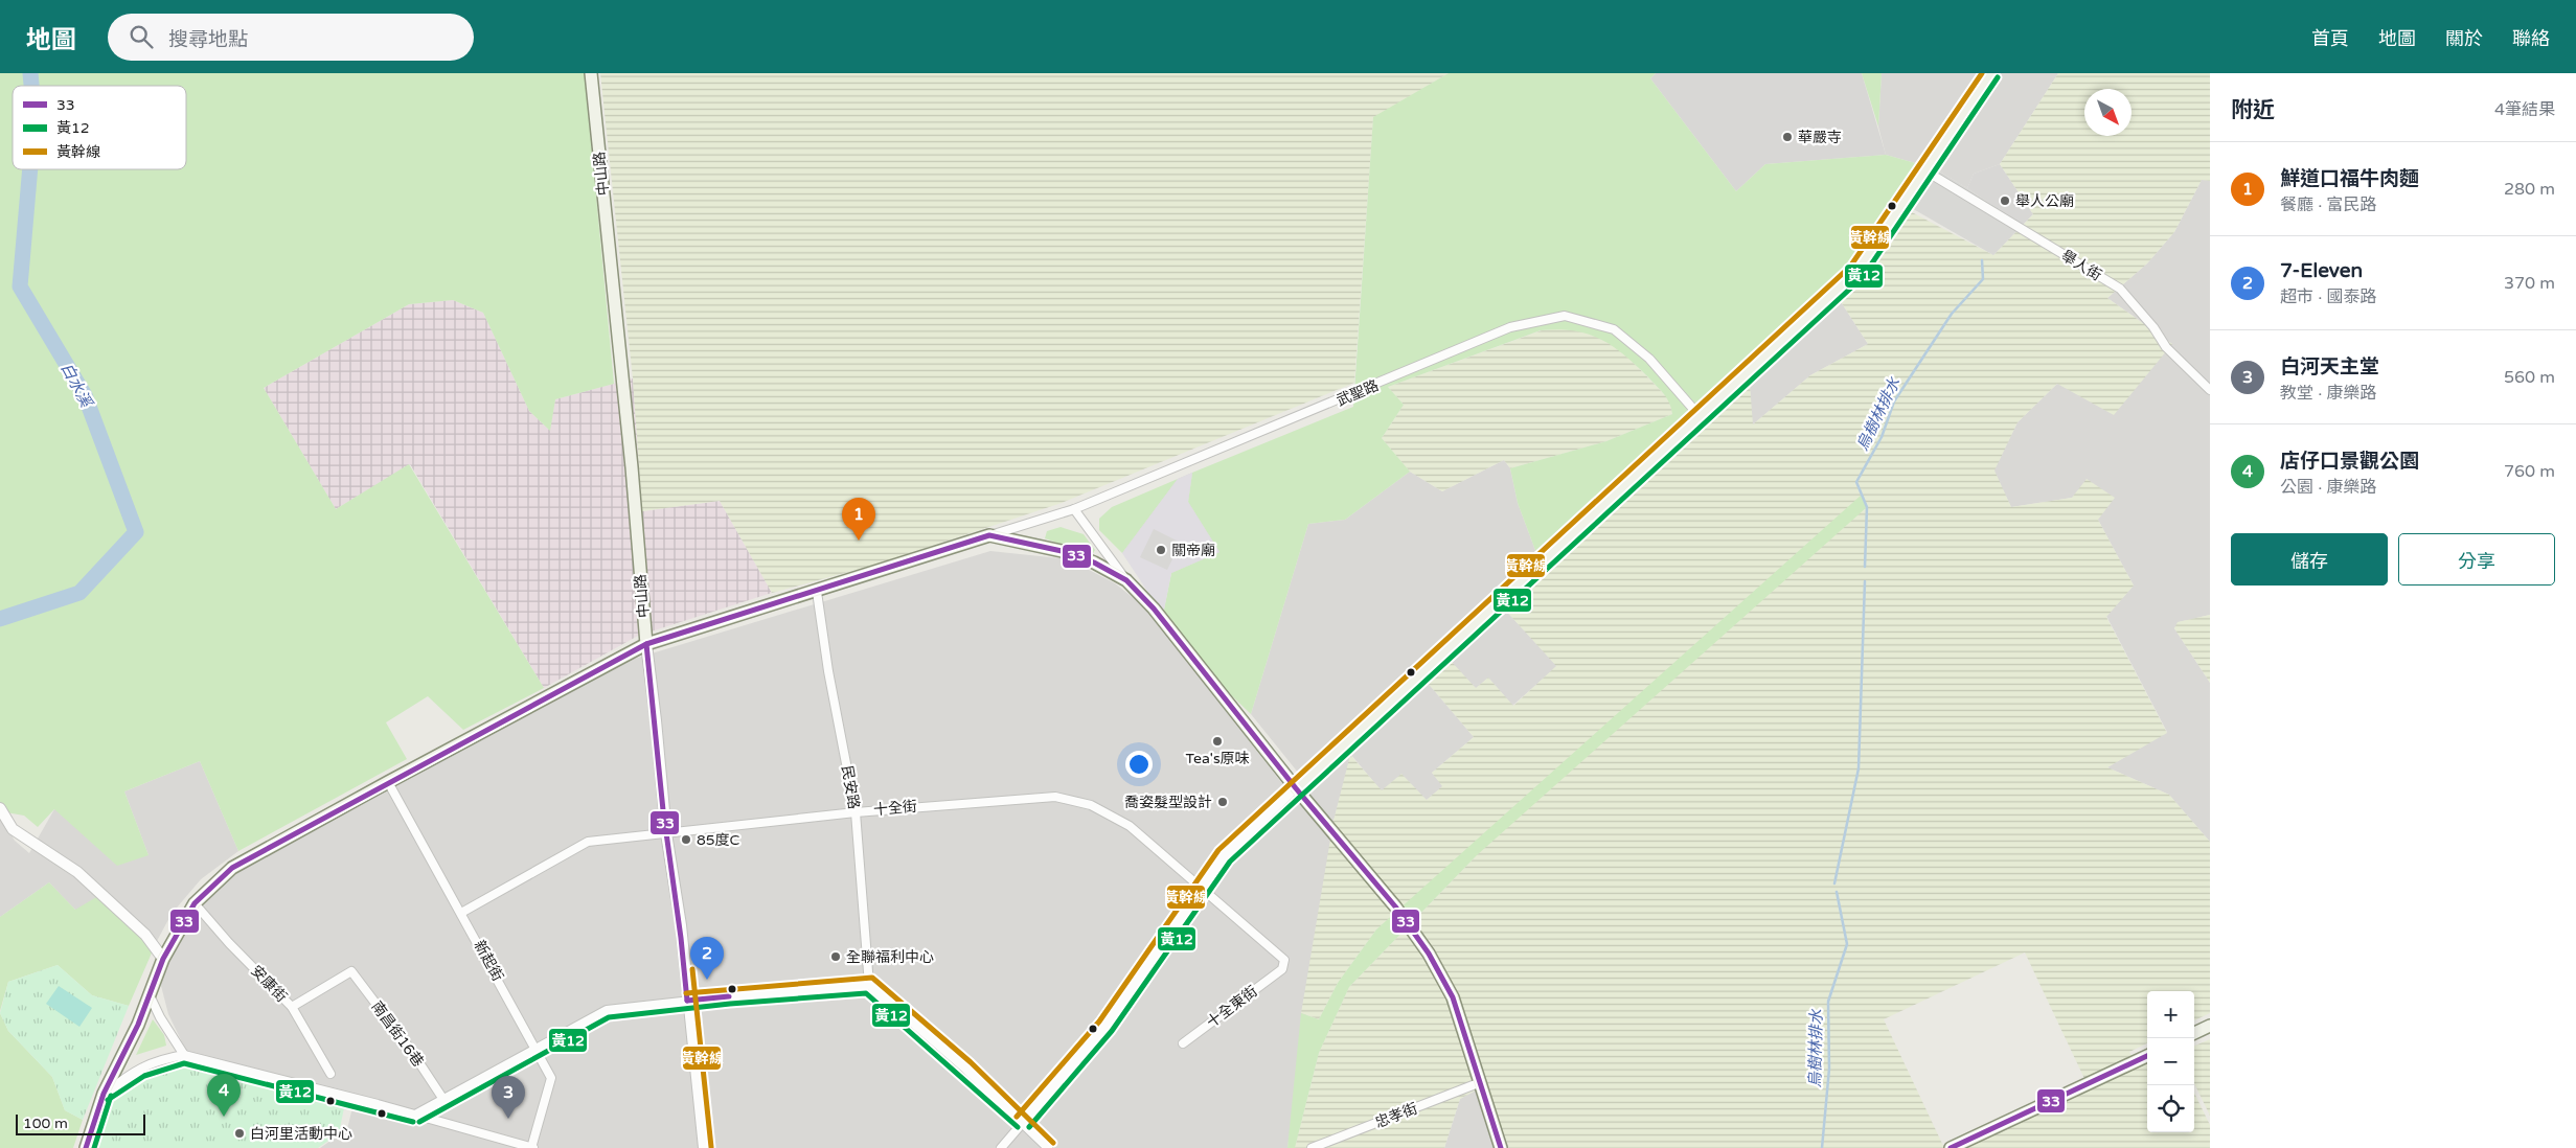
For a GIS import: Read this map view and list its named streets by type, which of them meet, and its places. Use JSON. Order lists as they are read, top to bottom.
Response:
{
  "streets": {
    "main road": ["中山路"],
    "street": [
      "舉人街",
      "武聖路",
      "民安路",
      "十全街",
      "新起街",
      "安康街",
      "十全東街",
      "南昌街16巷",
      "忠孝街"
    ]
  },
  "crossings": [
    ["中山路", "十全街"],
    ["民安路", "十全街"],
    ["十全街", "新起街"],
    ["十全街", "十全東街"],
    ["安康街", "南昌街16巷"]
  ],
  "water": ["白水溪", "烏樹林排水"],
  "places": [
    "華嚴寺",
    "舉人公廟",
    "關帝廟",
    "Tea's原味",
    "喬姿髮型設計",
    "85度C",
    "全聯福利中心",
    "白河里活動中心"
  ],
  "lines": ["transit line 黃幹線", "transit line 黃12", "transit line 33"],
  "legend": ["33", "黃12", "黃幹線"],
  "scale_bar": "100 m",
  "north": "bottom right",
  "page": {
    "header": "地圖",
    "search": "搜尋地點",
    "nav": [
      "首頁",
      "地圖",
      "關於",
      "聯絡"
    ],
    "heading": ["附近", "4筆結果"],
    "list": [
      {
        "mark": "1",
        "name": "鮮道口福牛肉麵",
        "note": "餐廳 · 富民路",
        "value": "280 m"
      },
      {
        "mark": "2",
        "name": "7-Eleven",
        "note": "超市 · 國泰路",
        "value": "370 m"
      },
      {
        "mark": "3",
        "name": "白河天主堂",
        "note": "教堂 · 康樂路",
        "value": "560 m"
      },
      {
        "mark": "4",
        "name": "店仔口景觀公園",
        "note": "公園 · 康樂路",
        "value": "760 m"
      }
    ],
    "pins": [
      "1",
      "2",
      "4",
      "3"
    ],
    "buttons": ["儲存", "分享"],
    "map_buttons": ["+", "−"],
    "scale": "100 m"
  }
}
